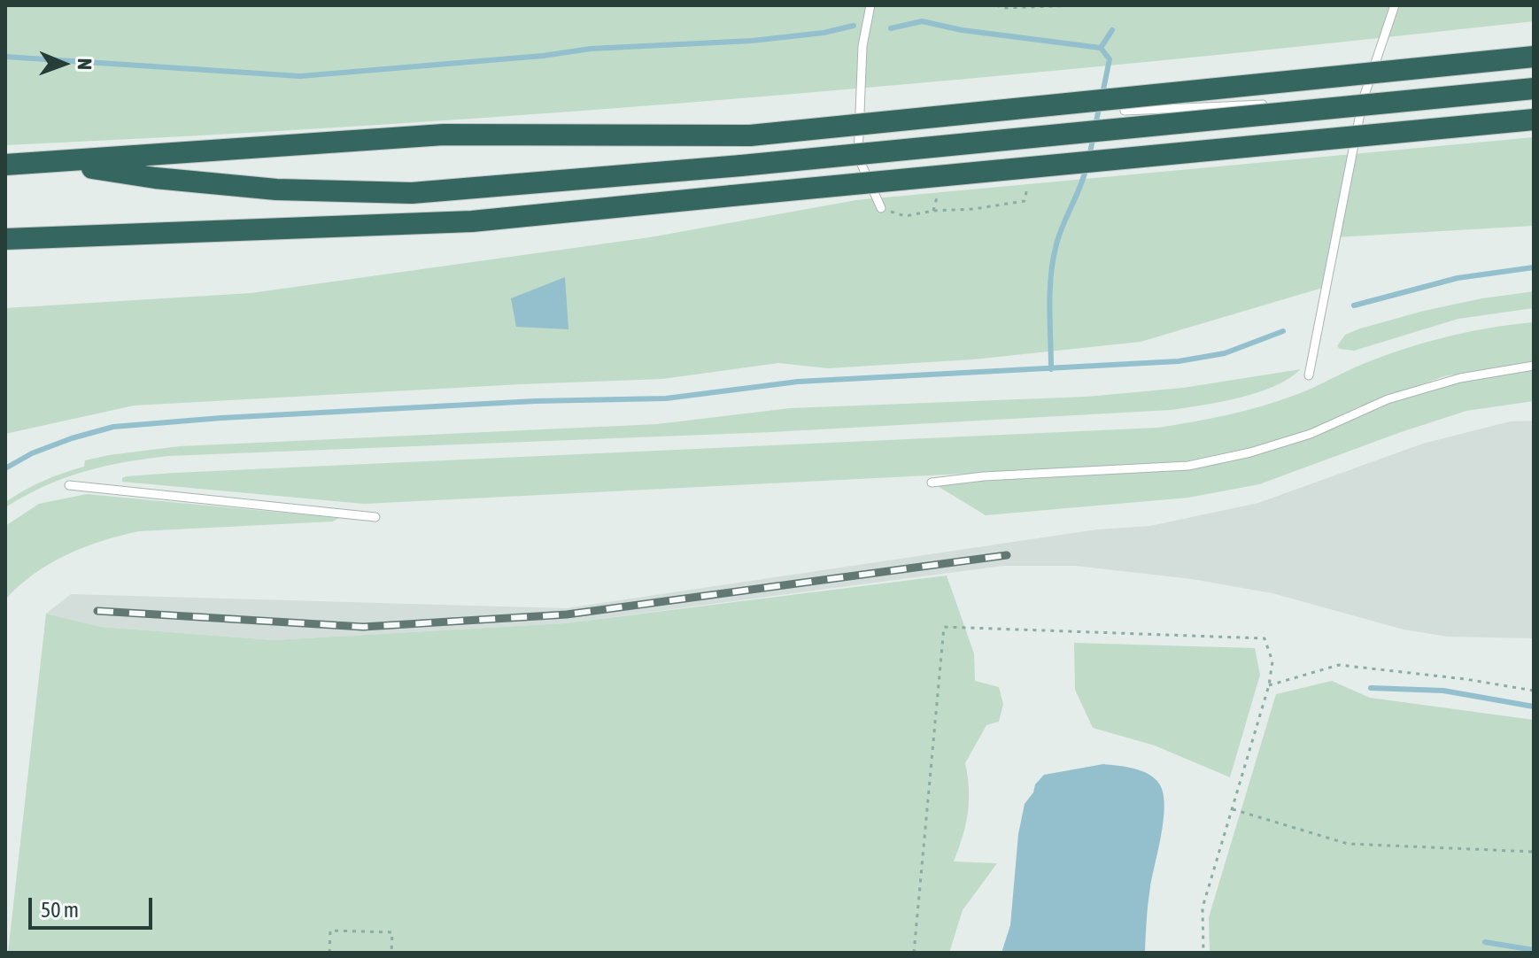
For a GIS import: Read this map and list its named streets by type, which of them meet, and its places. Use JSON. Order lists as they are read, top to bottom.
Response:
{
  "scale_bar": "50 m",
  "north": "right"
}
